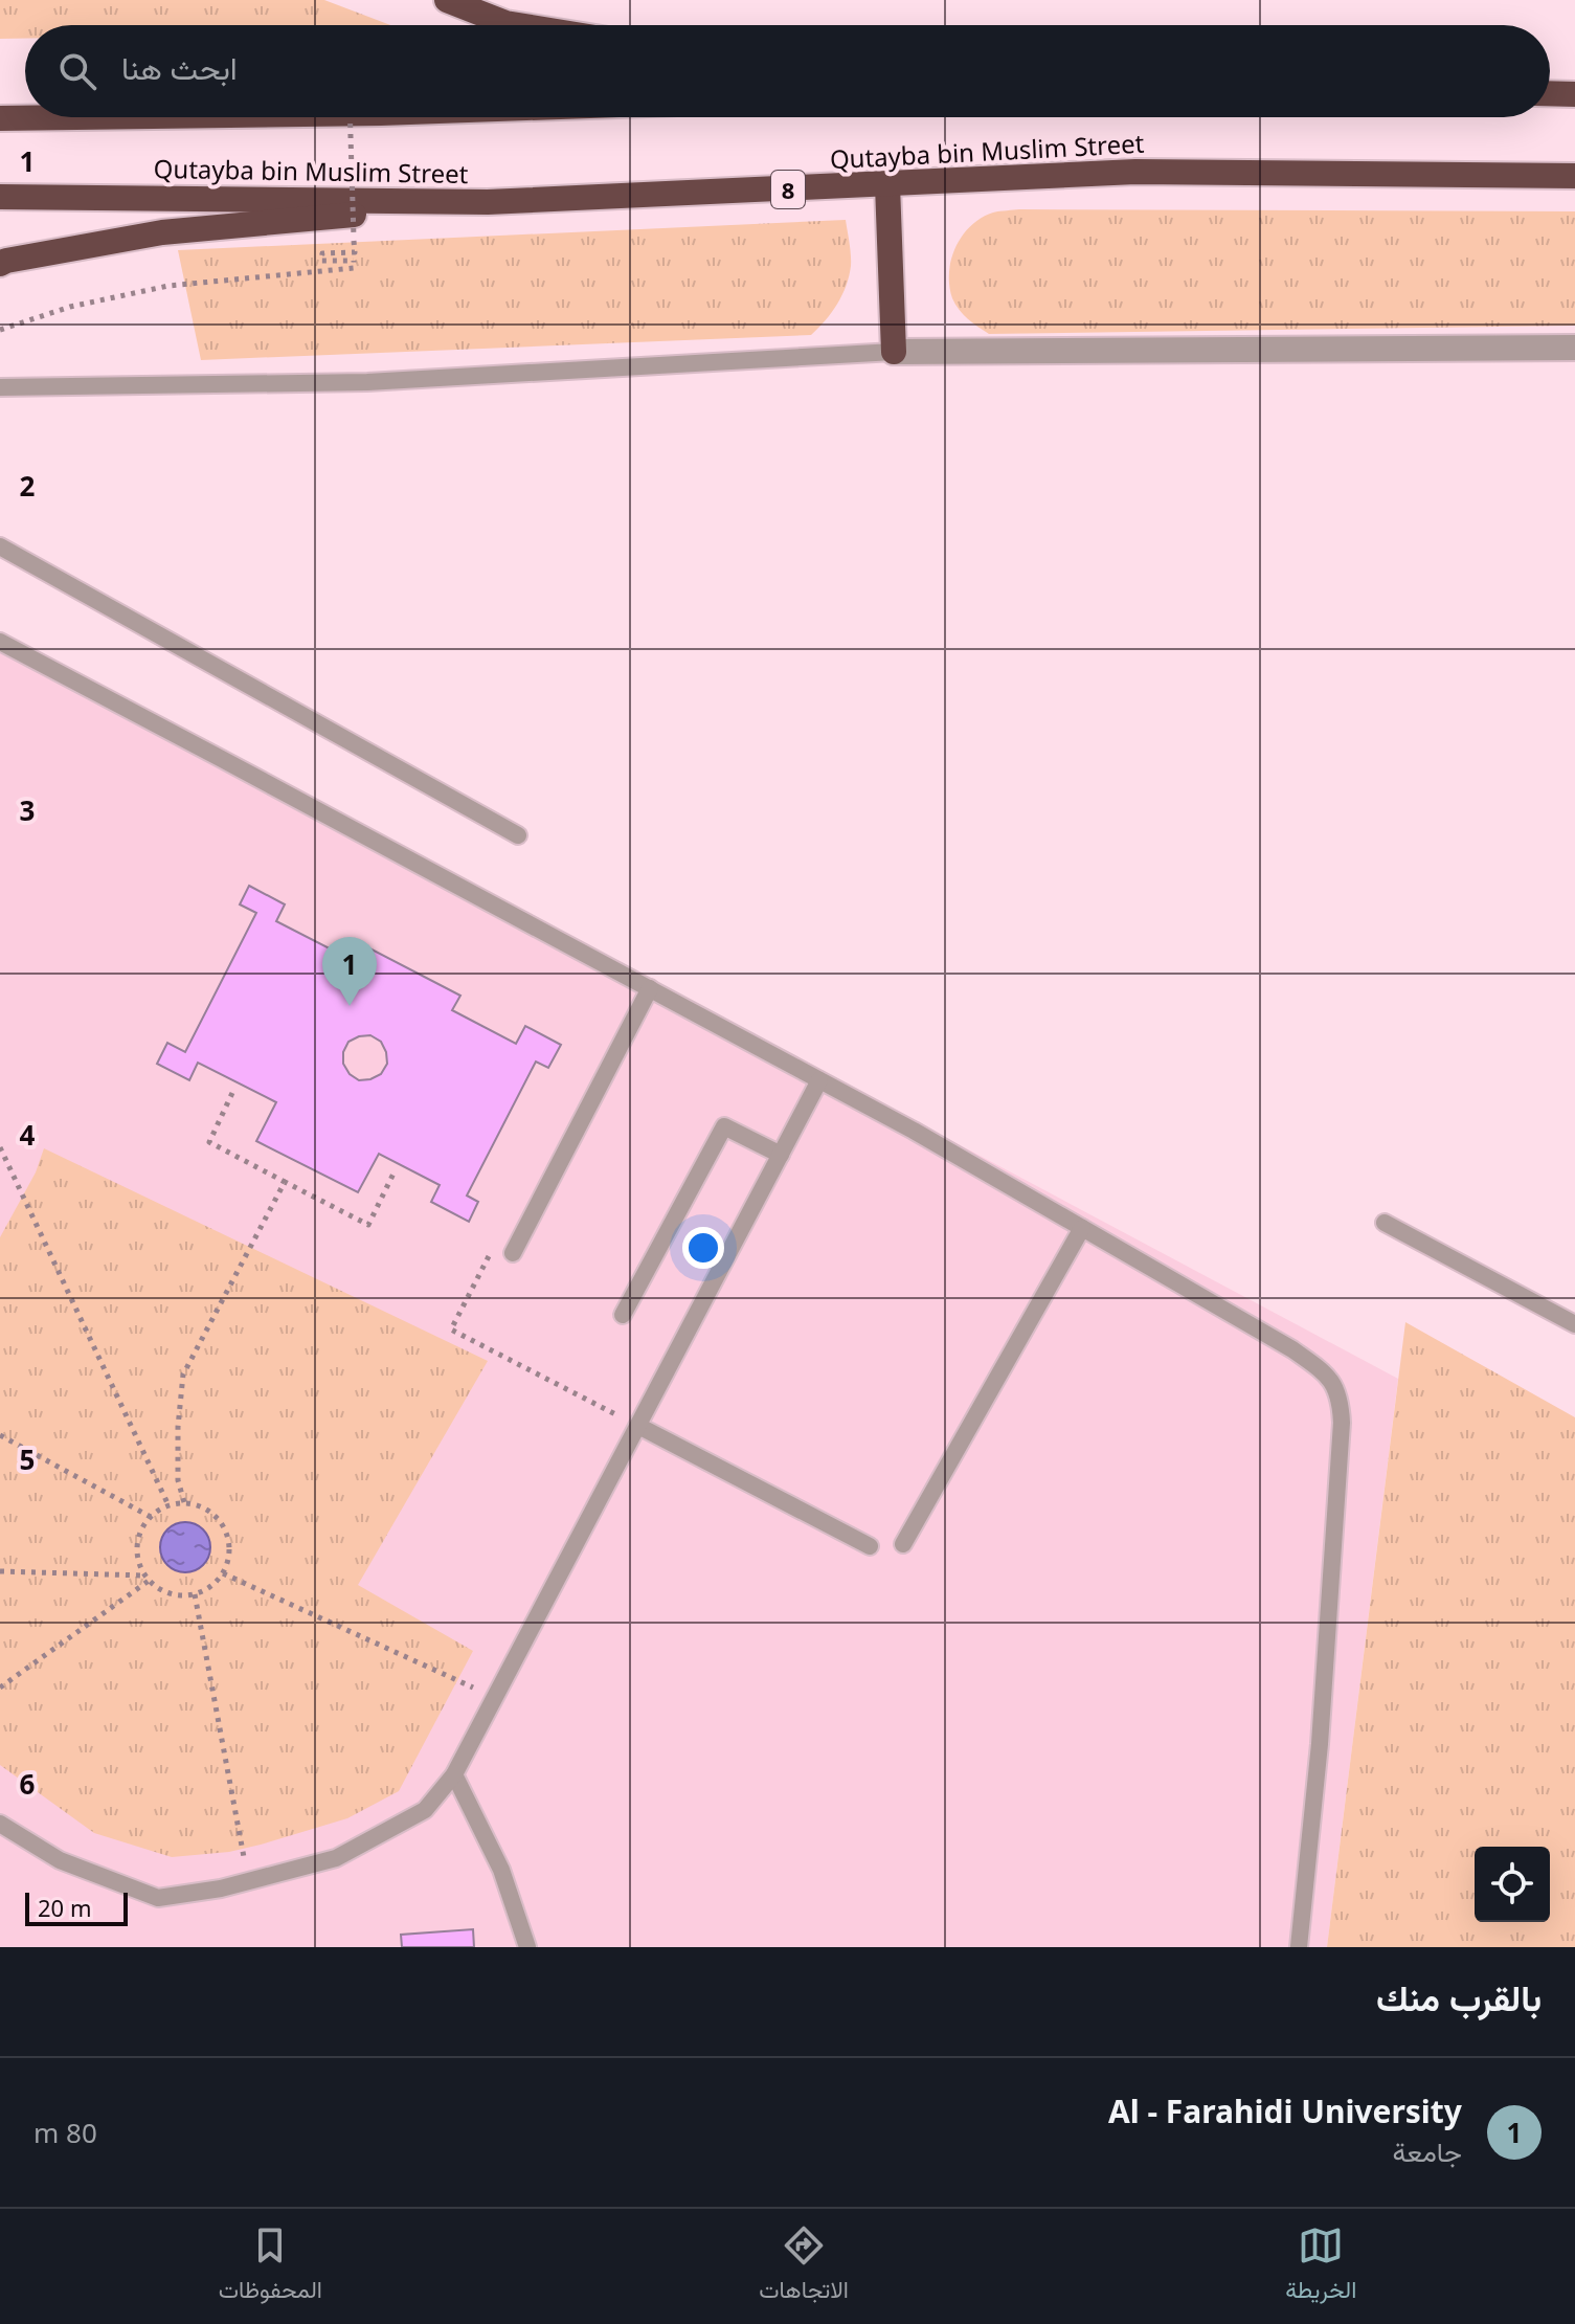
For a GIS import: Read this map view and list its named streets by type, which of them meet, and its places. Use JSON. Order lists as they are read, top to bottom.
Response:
{
  "streets": {
    "highway": ["Qutayba bin Muslim Street", "8"]
  },
  "scale_bar": "20 m",
  "page": {
    "search": "ابحث هنا",
    "pins": "1",
    "scale": "20 m",
    "heading": "بالقرب منك",
    "list": [
      {
        "mark": "1",
        "name": "Al - Farahidi University",
        "note": "جامعة",
        "value": "80 m"
      }
    ],
    "nav": ["الخريطة", "الاتجاهات", "المحفوظات"]
  },
  "grid": {
    "rows": [
      "1",
      "2",
      "3",
      "4",
      "5",
      "6"
    ]
  }
}
